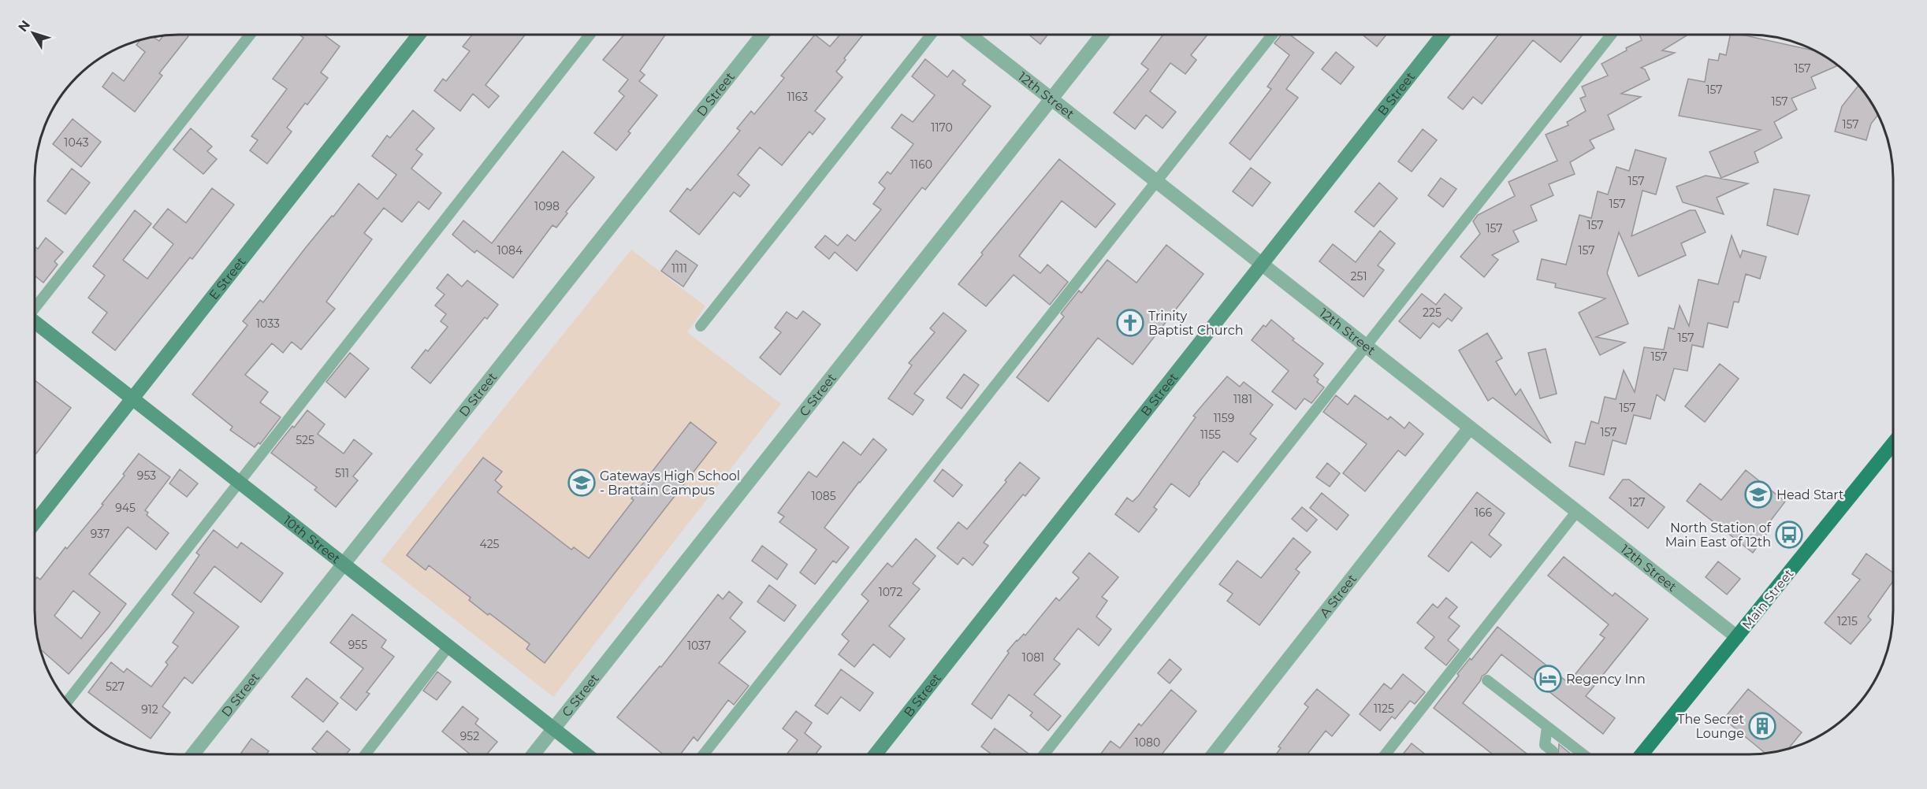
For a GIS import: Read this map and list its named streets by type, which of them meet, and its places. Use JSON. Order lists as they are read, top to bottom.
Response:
{
  "streets": {
    "main road": ["Main Street"],
    "street": [
      "B Street",
      "D Street",
      "12th Street",
      "E Street",
      "C Street",
      "10th Street",
      "A Street"
    ]
  },
  "crossings": [
    ["B Street", "12th Street"],
    ["D Street", "10th Street"],
    ["12th Street", "C Street"],
    ["12th Street", "A Street"],
    ["12th Street", "Main Street"],
    ["E Street", "10th Street"],
    ["C Street", "10th Street"]
  ],
  "places": {
    "church": ["Trinity Baptist Church"],
    "school or university": ["Gateways High School - Brattain Campus", "Head Start"],
    "bus stop": ["North Station of Main East of 12th"],
    "hotel": ["Regency Inn"],
    "building": ["The Secret Lounge"]
  },
  "house_numbers": [
    "157",
    "157",
    "1163",
    "157",
    "157",
    "1170",
    "1043",
    "1160",
    "157",
    "157",
    "1098",
    "157",
    "157",
    "1084",
    "157",
    "1111",
    "251",
    "225",
    "1033",
    "157",
    "157",
    "1181",
    "157",
    "1159",
    "157",
    "1155",
    "525",
    "511",
    "953",
    "1085",
    "127",
    "945",
    "166",
    "937",
    "425",
    "1072",
    "1215",
    "955",
    "1037",
    "1081",
    "527",
    "1125",
    "912",
    "952",
    "1080"
  ],
  "north": "top left"
}
